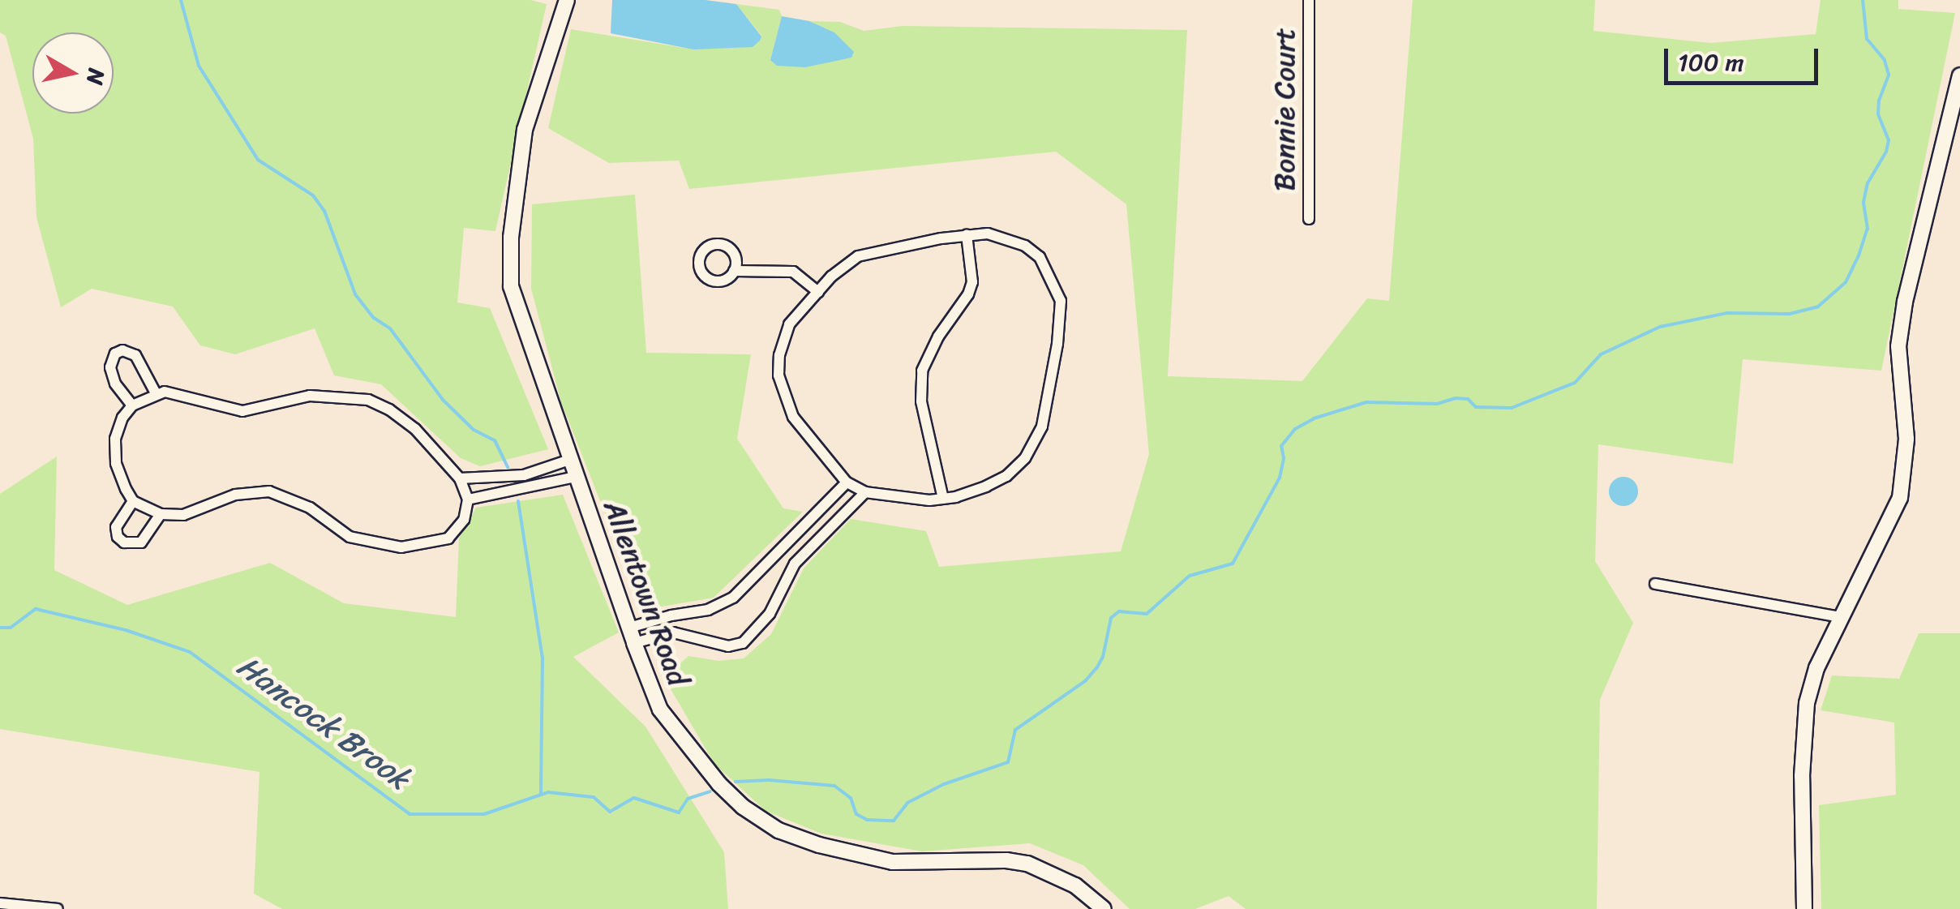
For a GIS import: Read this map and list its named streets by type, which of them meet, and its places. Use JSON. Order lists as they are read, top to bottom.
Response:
{
  "streets": {
    "street": ["Bonnie Court", "Allentown Road"]
  },
  "water": ["Hancock Brook"],
  "scale_bar": "100 m",
  "north": "right"
}
